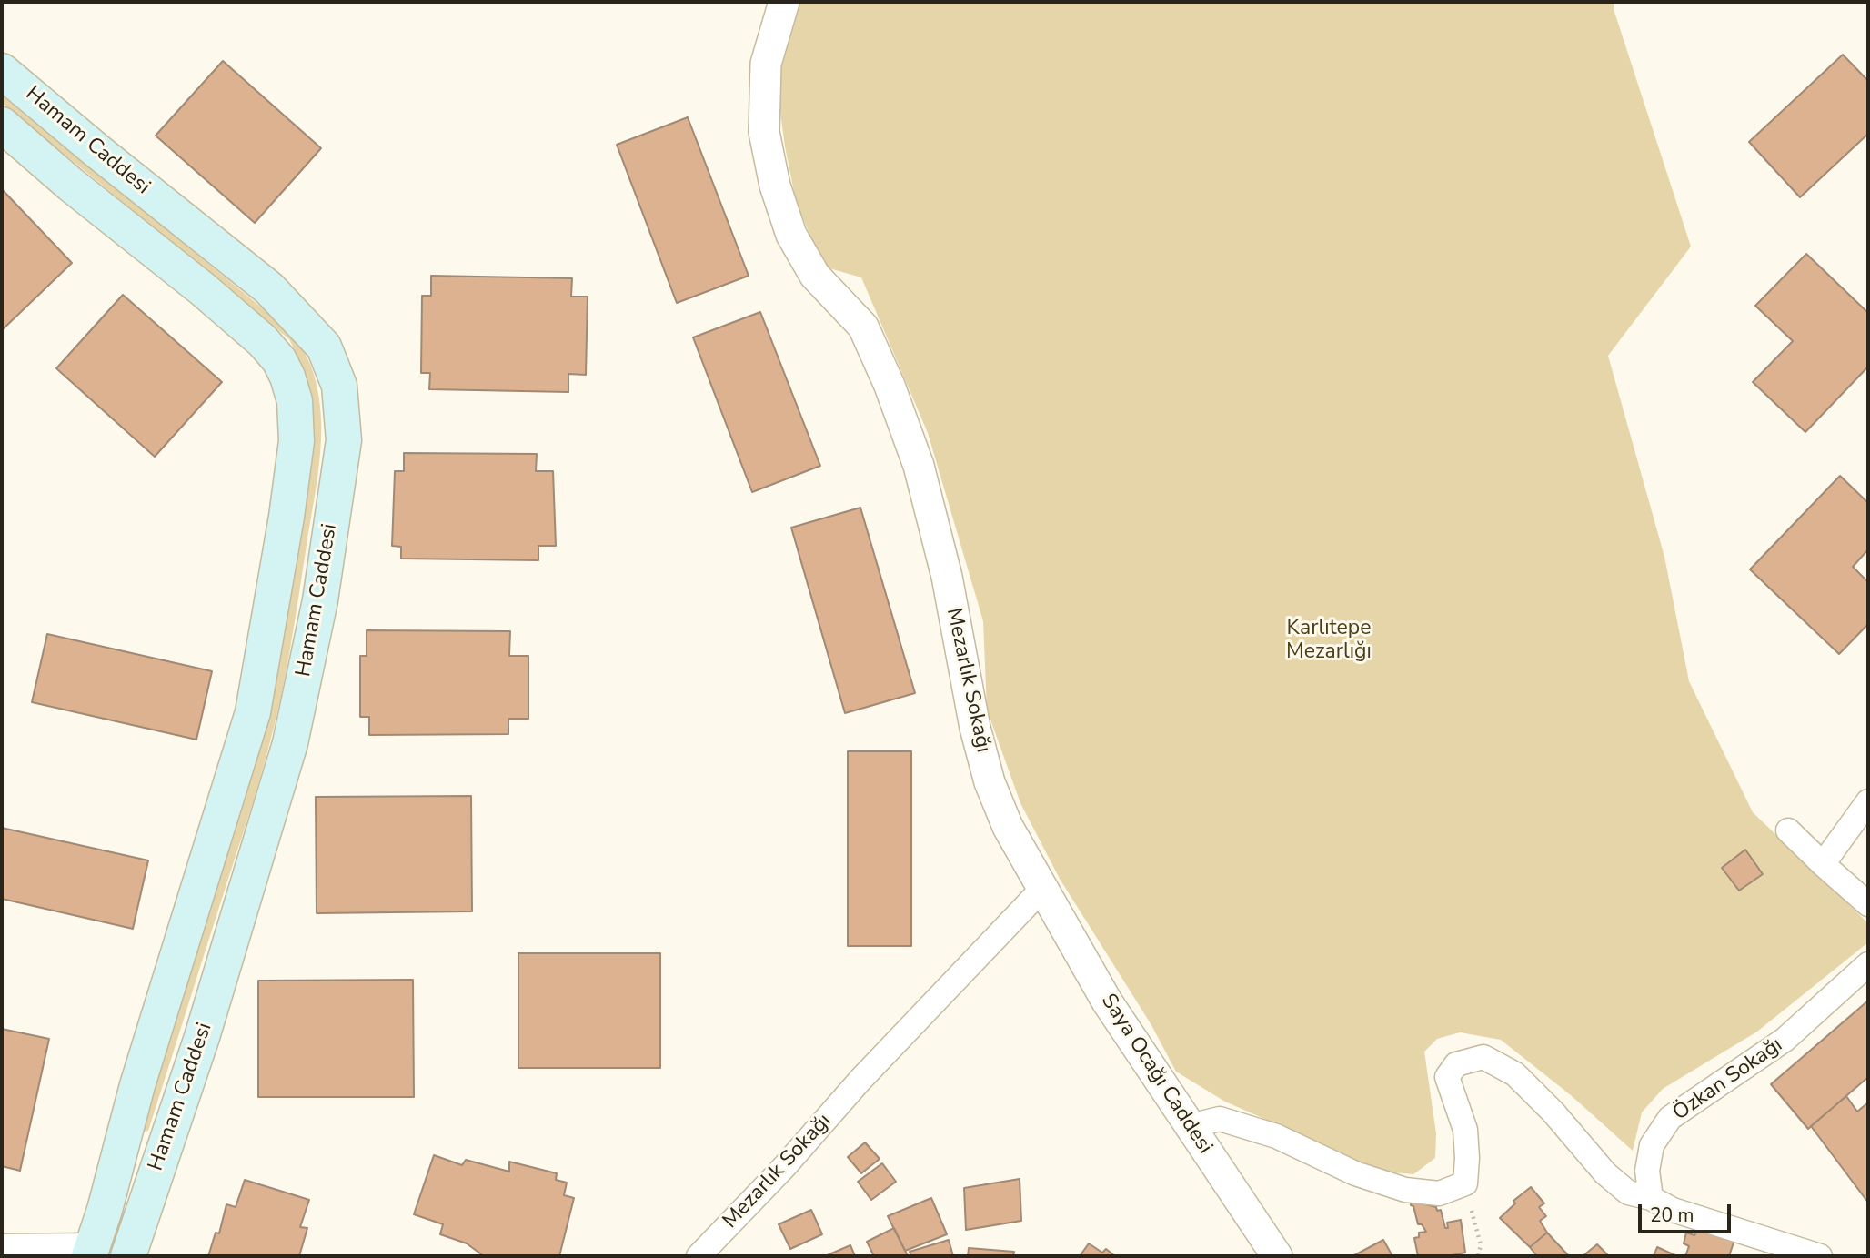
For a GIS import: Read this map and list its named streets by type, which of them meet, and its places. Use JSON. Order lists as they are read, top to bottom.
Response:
{
  "streets": {
    "main road": ["Hamam Caddesi"],
    "street": ["Mezarlık Sokağı", "Saya Ocağı Caddesi", "Özkan Sokağı"]
  },
  "crossings": [
    ["Mezarlık Sokağı", "Saya Ocağı Caddesi"]
  ],
  "parks": ["Karlıtepe Mezarlığı"],
  "scale_bar": "20 m"
}
